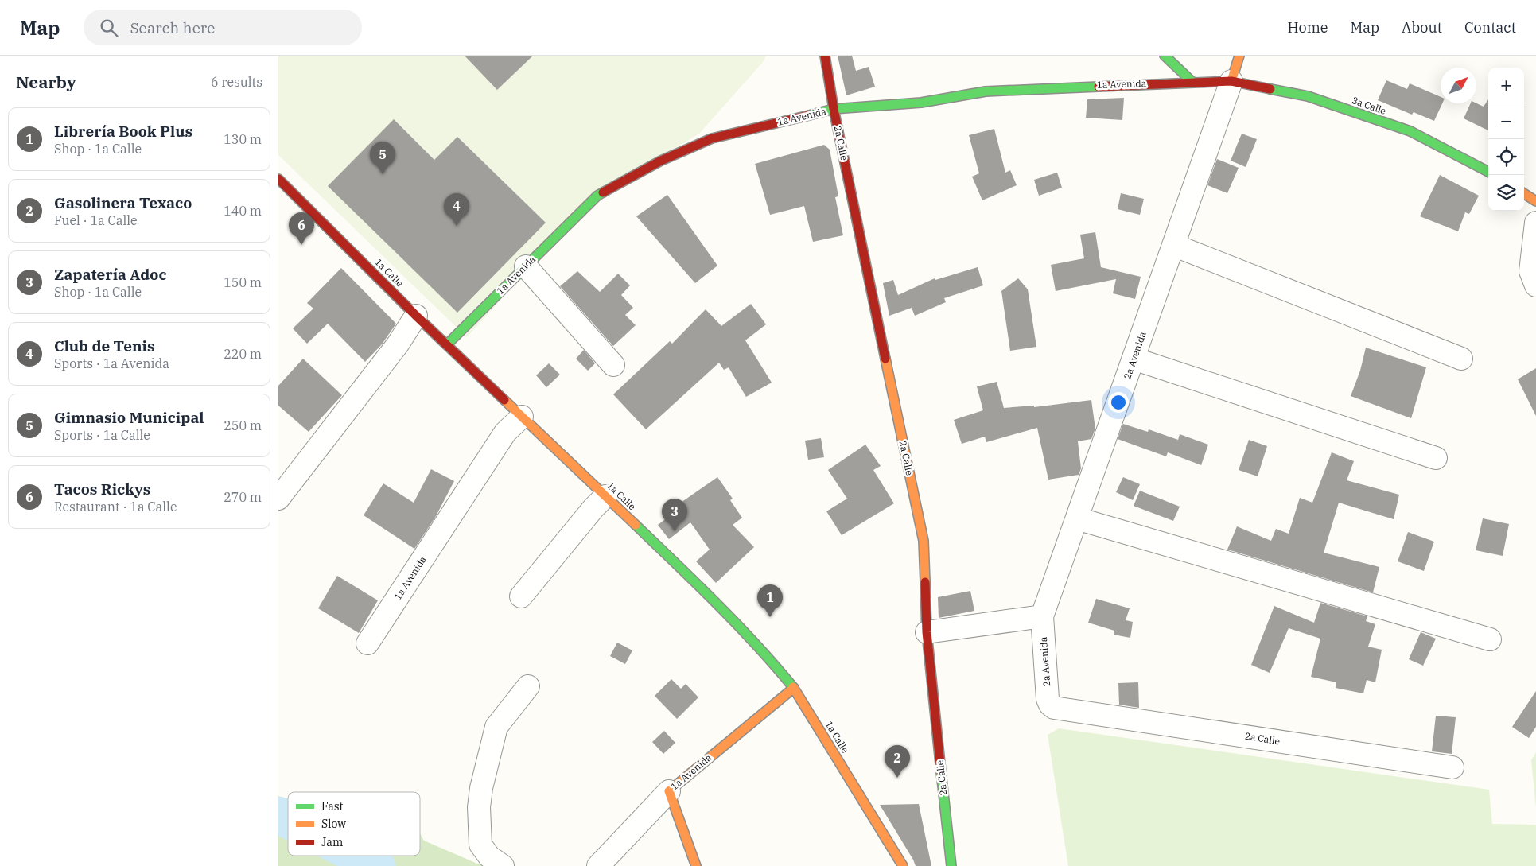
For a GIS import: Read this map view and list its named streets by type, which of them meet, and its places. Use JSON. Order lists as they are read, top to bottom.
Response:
{
  "streets": {
    "main road": [
      "1a Avenida",
      "3a Calle",
      "2a Calle",
      "1a Calle",
      "2a Avenida"
    ]
  },
  "crossings": [
    ["1a Avenida", "3a Calle"],
    ["1a Avenida", "2a Calle"],
    ["1a Avenida", "1a Calle"],
    ["1a Avenida", "2a Avenida"],
    ["3a Calle", "2a Avenida"],
    ["2a Calle", "2a Avenida"]
  ],
  "legend": ["Fast", "Slow", "Jam"],
  "north": "top right",
  "page": {
    "header": "Map",
    "search": "Search here",
    "nav": [
      "Home",
      "Map",
      "About",
      "Contact"
    ],
    "heading": ["Nearby", "6 results"],
    "map_buttons": ["+", "−"],
    "list": [
      {
        "mark": "1",
        "name": "Librería Book Plus",
        "note": "Shop · 1a Calle",
        "value": "130 m"
      },
      {
        "mark": "2",
        "name": "Gasolinera Texaco",
        "note": "Fuel · 1a Calle",
        "value": "140 m"
      },
      {
        "mark": "3",
        "name": "Zapatería Adoc",
        "note": "Shop · 1a Calle",
        "value": "150 m"
      },
      {
        "mark": "4",
        "name": "Club de Tenis",
        "note": "Sports · 1a Avenida",
        "value": "220 m"
      },
      {
        "mark": "5",
        "name": "Gimnasio Municipal",
        "note": "Sports · 1a Calle",
        "value": "250 m"
      },
      {
        "mark": "6",
        "name": "Tacos Rickys",
        "note": "Restaurant · 1a Calle",
        "value": "270 m"
      }
    ],
    "pins": [
      "5",
      "4",
      "6",
      "3",
      "1",
      "2"
    ]
  }
}
